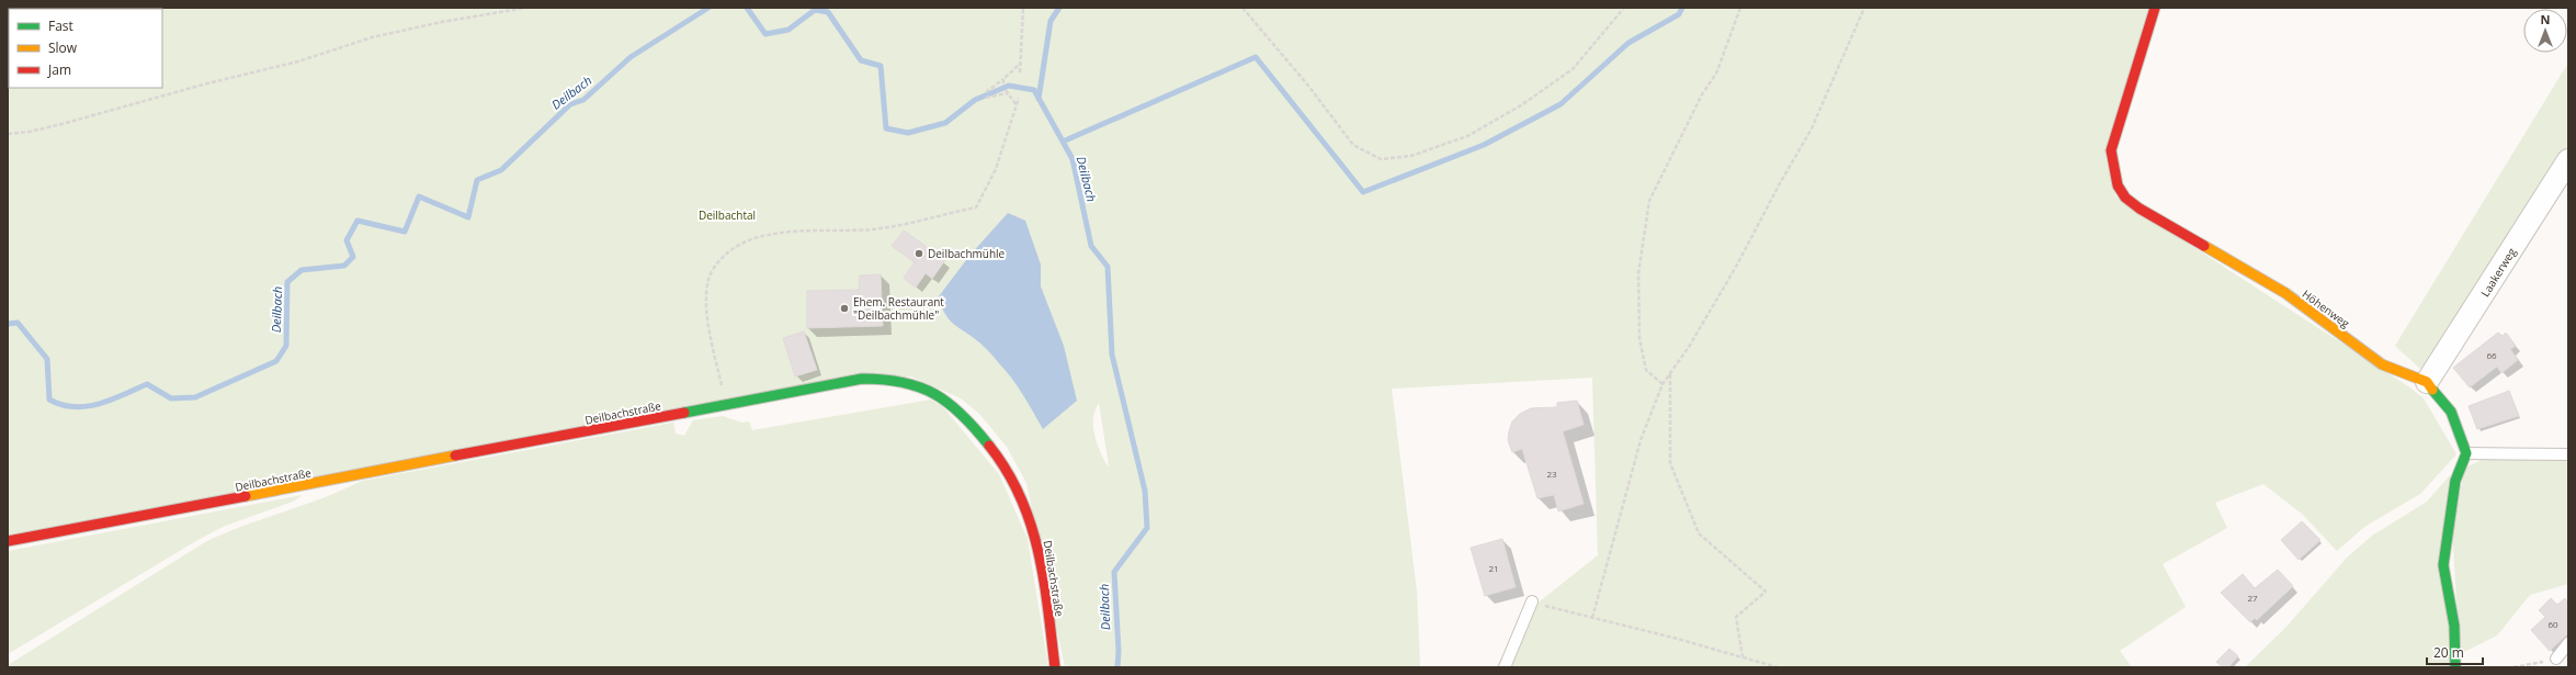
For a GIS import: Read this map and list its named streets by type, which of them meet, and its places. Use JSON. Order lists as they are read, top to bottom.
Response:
{
  "streets": {
    "street": ["Laakerweg", "Höhenweg", "Deilbachstraße"]
  },
  "crossings": [
    ["Laakerweg", "Höhenweg"]
  ],
  "water": ["Deilbach"],
  "parks": ["Deilbachtal"],
  "places": ["Deilbachmühle", "Ehem. Restaurant \"Deilbachmühle\""],
  "house_numbers": [
    "66",
    "23",
    "21",
    "27",
    "60"
  ],
  "legend": ["Fast", "Slow", "Jam"],
  "scale_bar": "20 m",
  "north": "top"
}
